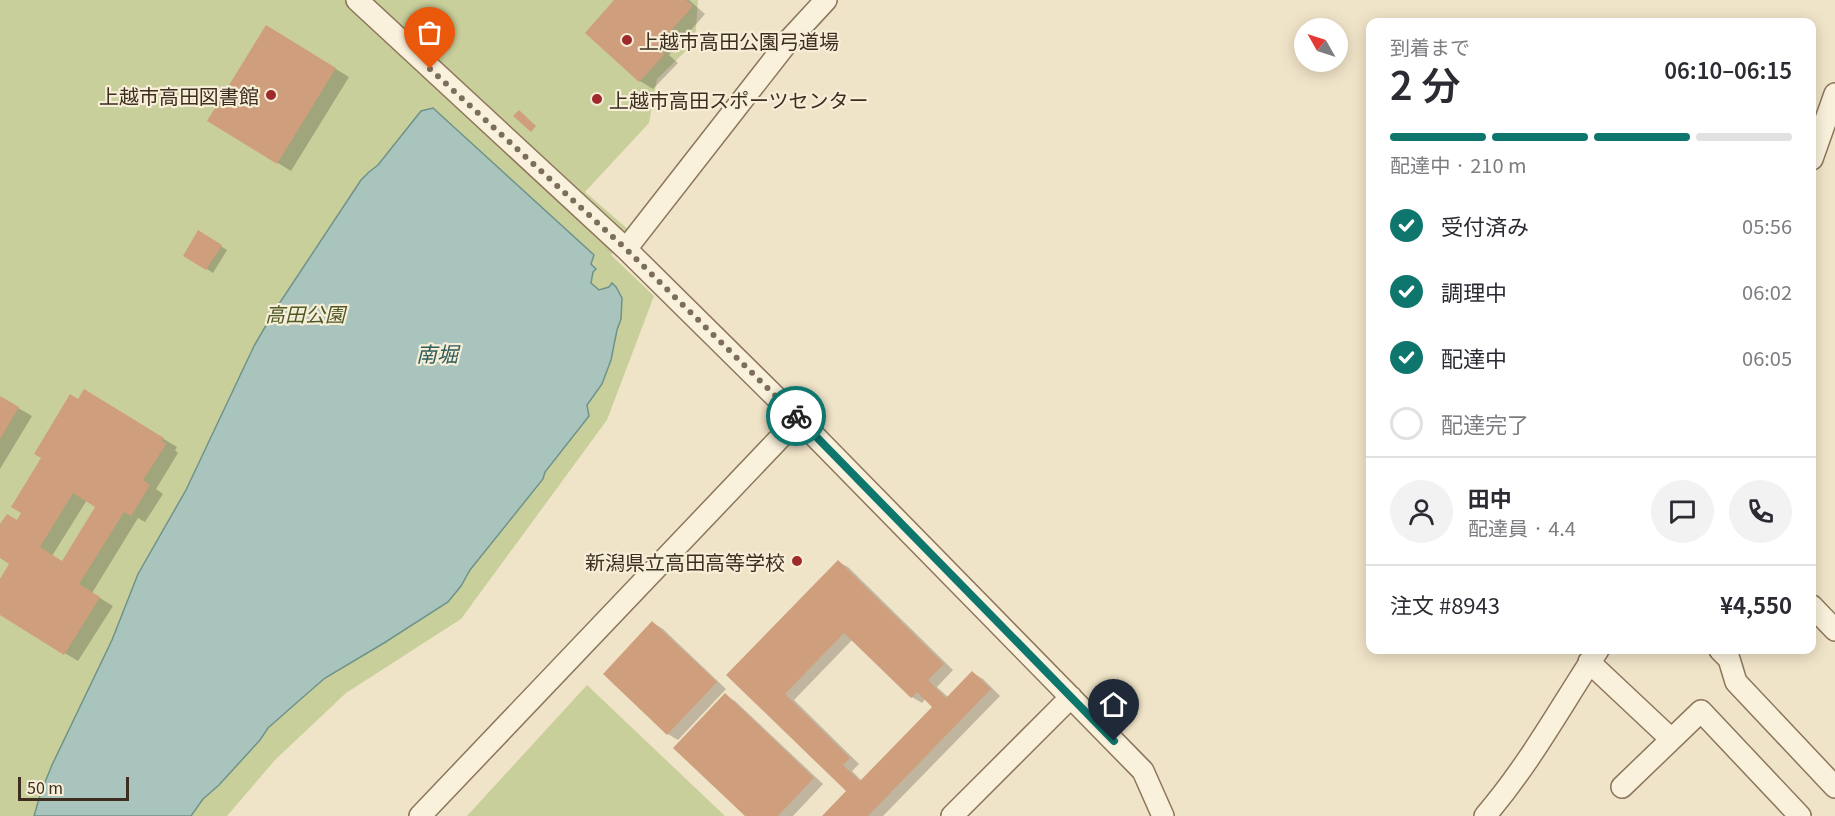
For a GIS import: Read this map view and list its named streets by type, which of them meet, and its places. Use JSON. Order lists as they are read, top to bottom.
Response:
{
  "water": ["南堀"],
  "parks": ["高田公園"],
  "places": [
    "上越市高田公園弓道場",
    "上越市高田図書館",
    "上越市高田スポーツセンター",
    "新潟県立高田高等学校"
  ],
  "scale_bar": "50 m",
  "north": "top left",
  "page": {
    "heading": ["2 分", "到着まで", "06:10–06:15"],
    "panel": [
      "田中",
      "配達員 · 4.4",
      "注文 #8943",
      "¥4,550"
    ],
    "bar": "配達中 · 210 m",
    "list": [
      ["受付済み", "05:56"],
      ["調理中", "06:02"],
      ["配達中", "06:05"],
      "配達完了"
    ],
    "scale": "50 m"
  }
}
